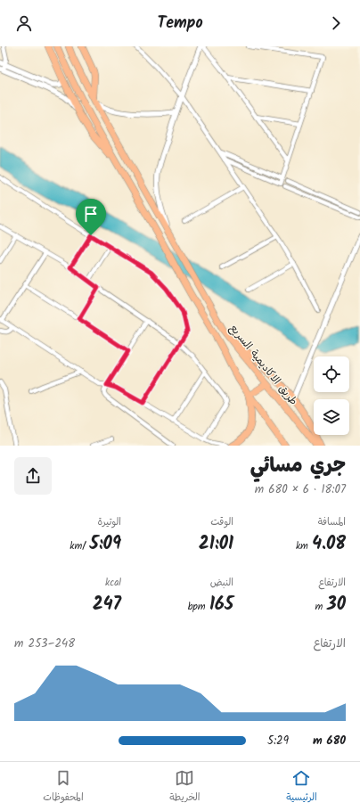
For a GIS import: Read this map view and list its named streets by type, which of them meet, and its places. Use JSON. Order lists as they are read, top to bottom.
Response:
{
  "streets": {
    "main road": ["طريق الاكاديمية السريع"]
  },
  "page": {
    "header": "Tempo",
    "heading": ["جري مسائي", "18:07 · 6 × 680 m"],
    "stats": [
      ["المسافة", "4.08 km"],
      ["الوقت", "21:01"],
      ["الوتيرة", "5:09 /km"],
      ["الارتفاع", "30 m"],
      ["النبض", "165 bpm"],
      ["kcal", "247"]
    ],
    "chart": ["الارتفاع", "248–253 m"],
    "list": [
      {
        "name": "680 m",
        "note": "5:29"
      }
    ],
    "tabs": ["الرئيسية", "الخريطة", "المحفوظات"]
  }
}
